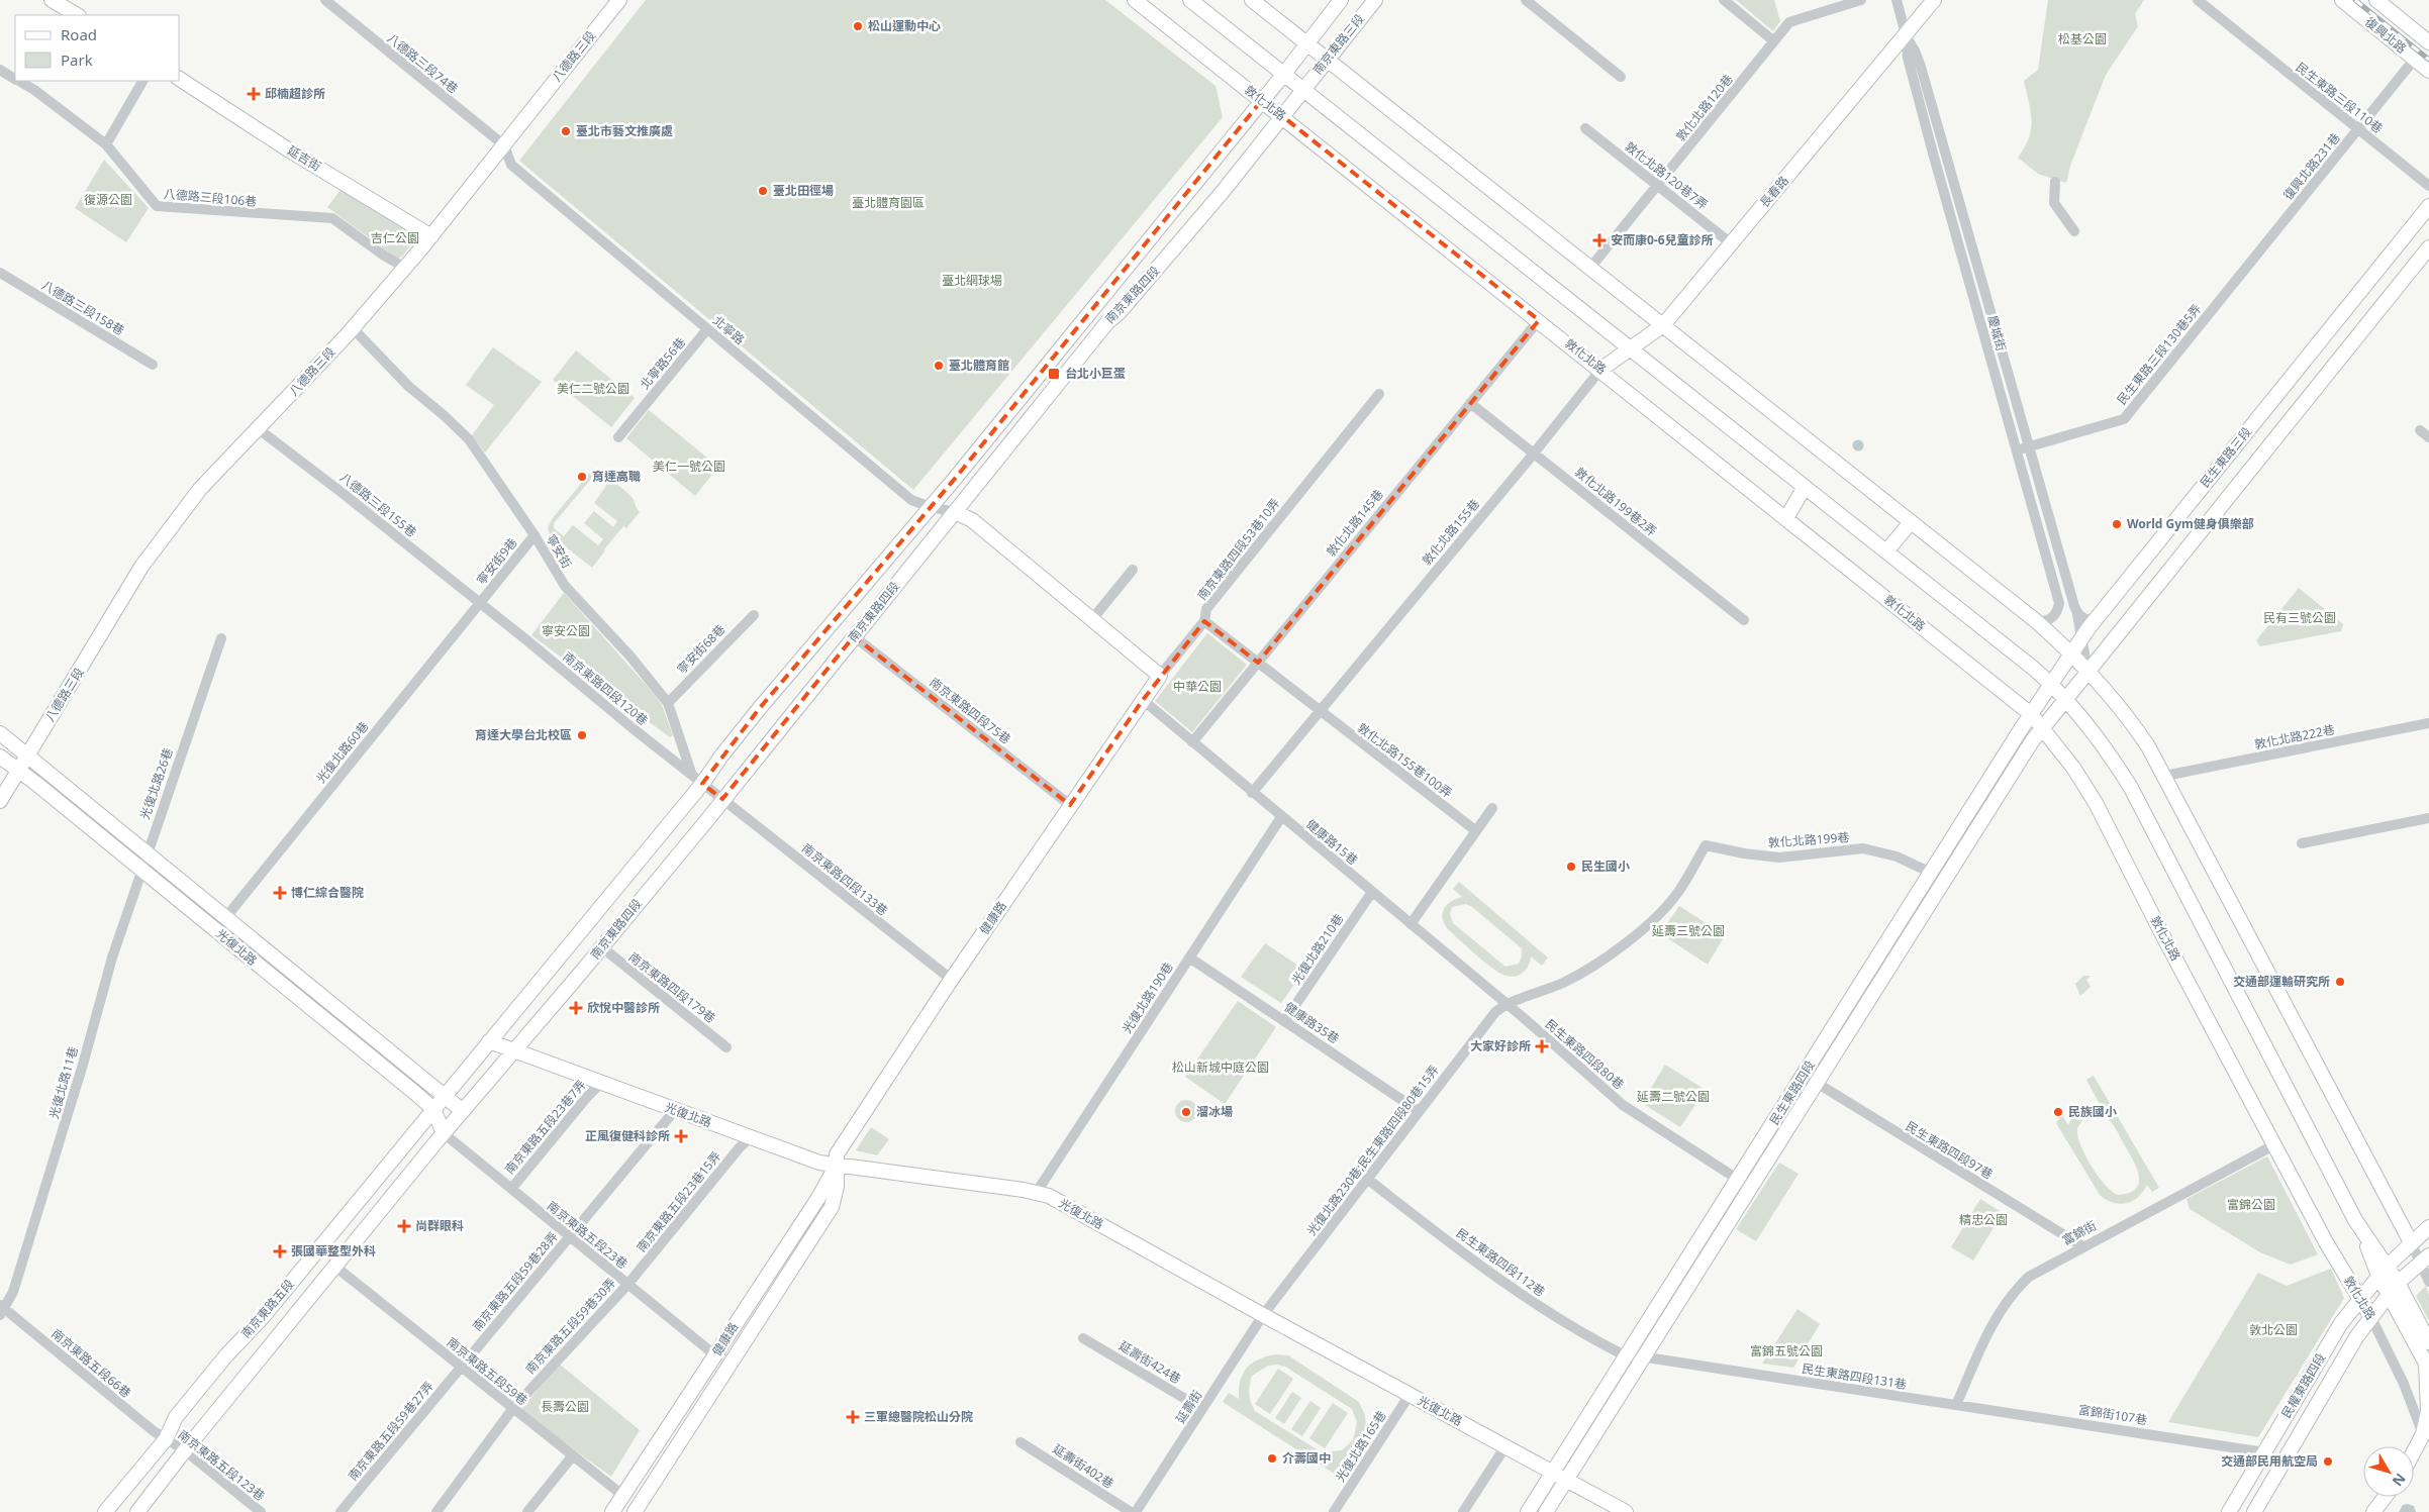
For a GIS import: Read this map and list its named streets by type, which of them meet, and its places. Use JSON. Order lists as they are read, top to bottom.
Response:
{
  "streets": {
    "main road": [
      "復興北路",
      "南京東路三段",
      "八德路三段",
      "敦化北路",
      "延吉街",
      "長春路",
      "南京東路四段",
      "民生東路三段",
      "健康路",
      "光復北路",
      "民生東路四段",
      "南京東路五段",
      "民權東路四段"
    ],
    "street": [
      "八德路三段74巷",
      "民生東路三段110巷",
      "敦化北路120巷",
      "復興北路231巷",
      "敦化北路120巷7弄",
      "八德路三段106巷",
      "八德路三段158巷",
      "北寧路",
      "慶城街",
      "民生東路三段130巷5弄",
      "北寧路56巷",
      "敦化北路199巷2弄",
      "八德路三段155巷",
      "敦化北路145巷",
      "敦化北路155巷",
      "南京東路四段53巷10弄",
      "寧安街",
      "寧安街9巷",
      "寧安街68巷",
      "南京東路四段120巷",
      "南京東路四段75巷",
      "敦化北路222巷",
      "光復北路60巷",
      "敦化北路155巷100弄",
      "光復北路26巷",
      "敦化北路199巷",
      "健康路15巷",
      "南京東路四段133巷",
      "光復北路210巷",
      "南京東路四段179巷",
      "光復北路190巷",
      "健康路35巷",
      "民生東路四段80巷",
      "光復北路11巷",
      "南京東路五段23巷7弄",
      "光復北路230巷;民生東路四段80巷15弄",
      "民生東路四段97巷",
      "南京東路五段23巷15弄",
      "富錦街",
      "南京東路五段23巷",
      "民生東路四段112巷",
      "南京東路五段59巷28弄",
      "南京東路五段59巷30弄",
      "延壽街424巷",
      "南京東路五段66巷",
      "南京東路五段59巷",
      "民生東路四段131巷",
      "延壽街",
      "富錦街107巷",
      "南京東路五段59巷27弄",
      "光復北路165巷",
      "南京東路五段123巷",
      "延壽街402巷"
    ]
  },
  "crossings": [
    ["復興北路", "復興北路231巷"],
    ["南京東路三段", "南京東路四段"],
    ["八德路三段", "八德路三段74巷"],
    ["八德路三段", "延吉街"],
    ["八德路三段", "八德路三段106巷"],
    ["八德路三段", "北寧路"],
    ["八德路三段", "八德路三段155巷"],
    ["八德路三段", "寧安街"],
    ["八德路三段", "光復北路"],
    ["八德路三段74巷", "北寧路"],
    ["民生東路三段110巷", "復興北路231巷"],
    ["敦化北路", "長春路"],
    ["敦化北路", "南京東路四段"],
    ["敦化北路", "民生東路三段"],
    ["敦化北路", "敦化北路145巷"],
    ["敦化北路", "敦化北路155巷"],
    ["敦化北路", "民生東路四段"],
    ["敦化北路", "富錦街"],
    ["敦化北路", "民權東路四段"],
    ["敦化北路120巷", "敦化北路120巷7弄"],
    ["復興北路231巷", "民生東路三段130巷5弄"],
    ["敦化北路120巷7弄", "長春路"],
    ["長春路", "慶城街"],
    ["長春路", "敦化北路155巷"],
    ["南京東路四段", "北寧路"],
    ["南京東路四段", "寧安街"],
    ["南京東路四段", "南京東路四段75巷"],
    ["南京東路四段", "南京東路四段133巷"],
    ["南京東路四段", "光復北路"],
    ["南京東路四段", "南京東路四段179巷"],
    ["南京東路四段", "南京東路五段23巷"],
    ["南京東路四段", "南京東路五段"],
    ["北寧路", "北寧路56巷"],
    ["慶城街", "民生東路三段130巷5弄"],
    ["慶城街", "民生東路三段"],
    ["民生東路三段", "民生東路四段"],
    ["敦化北路199巷2弄", "敦化北路145巷"],
    ["敦化北路199巷2弄", "敦化北路155巷"],
    ["八德路三段155巷", "寧安街9巷"],
    ["八德路三段155巷", "南京東路四段120巷"],
    ["八德路三段155巷", "光復北路60巷"],
    ["敦化北路145巷", "健康路15巷"],
    ["敦化北路155巷", "敦化北路155巷100弄"],
    ["敦化北路155巷", "健康路15巷"],
    ["南京東路四段53巷10弄", "健康路"],
    ["寧安街", "寧安街9巷"],
    ["寧安街", "寧安街68巷"],
    ["寧安街", "南京東路四段120巷"],
    ["寧安街", "南京東路四段133巷"],
    ["寧安街9巷", "南京東路四段120巷"],
    ["寧安街9巷", "光復北路60巷"],
    ["南京東路四段120巷", "光復北路60巷"],
    ["南京東路四段75巷", "健康路"],
    ["光復北路60巷", "光復北路"],
    ["光復北路26巷", "光復北路"],
    ["光復北路26巷", "光復北路11巷"],
    ["敦化北路199巷", "健康路15巷"],
    ["敦化北路199巷", "民生東路四段80巷"],
    ["敦化北路199巷", "民生東路四段"],
    ["敦化北路199巷", "光復北路230巷;民生東路四段80巷15弄"],
    ["健康路15巷", "健康路"],
    ["健康路15巷", "光復北路210巷"],
    ["健康路15巷", "光復北路190巷"],
    ["健康路15巷", "民生東路四段80巷"],
    ["健康路15巷", "光復北路230巷;民生東路四段80巷15弄"],
    ["南京東路四段133巷", "健康路"],
    ["健康路", "光復北路"],
    ["健康路", "南京東路五段23巷"],
    ["健康路", "南京東路五段59巷"],
    ["光復北路", "光復北路190巷"],
    ["光復北路", "光復北路11巷"],
    ["光復北路", "民生東路四段"],
    ["光復北路", "南京東路五段23巷7弄"],
    ["光復北路", "光復北路230巷;民生東路四段80巷15弄"],
    ["光復北路", "南京東路五段23巷15弄"],
    ["光復北路", "南京東路五段23巷"],
    ["光復北路", "南京東路五段59巷28弄"],
    ["光復北路", "南京東路五段"],
    ["光復北路", "延壽街"],
    ["光復北路", "光復北路165巷"],
    ["光復北路210巷", "健康路35巷"],
    ["光復北路190巷", "健康路35巷"],
    ["健康路35巷", "光復北路230巷;民生東路四段80巷15弄"],
    ["民生東路四段80巷", "民生東路四段"],
    ["民生東路四段80巷", "光復北路230巷;民生東路四段80巷15弄"],
    ["光復北路11巷", "南京東路五段66巷"],
    ["民生東路四段", "民生東路四段97巷"],
    ["民生東路四段", "民生東路四段112巷"],
    ["民生東路四段", "民生東路四段131巷"],
    ["南京東路五段23巷7弄", "南京東路五段23巷"],
    ["光復北路230巷;民生東路四段80巷15弄", "民生東路四段112巷"],
    ["光復北路230巷;民生東路四段80巷15弄", "延壽街"],
    ["民生東路四段97巷", "富錦街"],
    ["南京東路五段23巷15弄", "南京東路五段23巷"],
    ["南京東路五段23巷15弄", "南京東路五段59巷30弄"],
    ["富錦街", "民生東路四段131巷"],
    ["富錦街", "富錦街107巷"],
    ["南京東路五段23巷", "南京東路五段59巷28弄"],
    ["南京東路五段23巷", "南京東路五段"],
    ["南京東路五段23巷", "南京東路五段59巷30弄"],
    ["民生東路四段112巷", "民生東路四段131巷"],
    ["南京東路五段59巷28弄", "南京東路五段59巷"],
    ["南京東路五段59巷28弄", "南京東路五段59巷27弄"],
    ["南京東路五段", "南京東路五段66巷"],
    ["南京東路五段", "南京東路五段59巷"],
    ["南京東路五段", "南京東路五段123巷"],
    ["南京東路五段59巷30弄", "南京東路五段59巷"],
    ["延壽街424巷", "延壽街"],
    ["南京東路五段66巷", "南京東路五段123巷"],
    ["南京東路五段59巷", "南京東路五段59巷27弄"],
    ["民生東路四段131巷", "富錦街107巷"],
    ["民權東路四段", "富錦街107巷"]
  ],
  "parks": [
    "松基公園",
    "復源公園",
    "臺北體育園區",
    "吉仁公園",
    "臺北網球場",
    "美仁二號公園",
    "美仁一號公園",
    "民有三號公園",
    "寧安公園",
    "中華公園",
    "延壽三號公園",
    "松山新城中庭公園",
    "延壽二號公園",
    "富錦公園",
    "精忠公園",
    "敦北公園",
    "富錦五號公園",
    "長壽公園"
  ],
  "places": {
    "other": [
      "松山運動中心",
      "臺北市藝文推廣處",
      "臺北田徑場",
      "臺北體育館",
      "育達高職",
      "World Gym健身俱樂部",
      "育達大學台北校區",
      "民生國小",
      "交通部運輸研究所",
      "溜冰場",
      "民族國小",
      "介壽國中",
      "交通部民用航空局"
    ],
    "health": [
      "邱楠超診所",
      "安而康0-6兒童診所",
      "博仁綜合醫院",
      "欣悅中醫診所",
      "大家好診所",
      "正風復健科診所",
      "尚群眼科",
      "張國華整型外科",
      "三軍總醫院松山分院"
    ],
    "transit": ["台北小巨蛋"]
  },
  "legend": ["Road", "Park"],
  "north": "bottom right"
}
